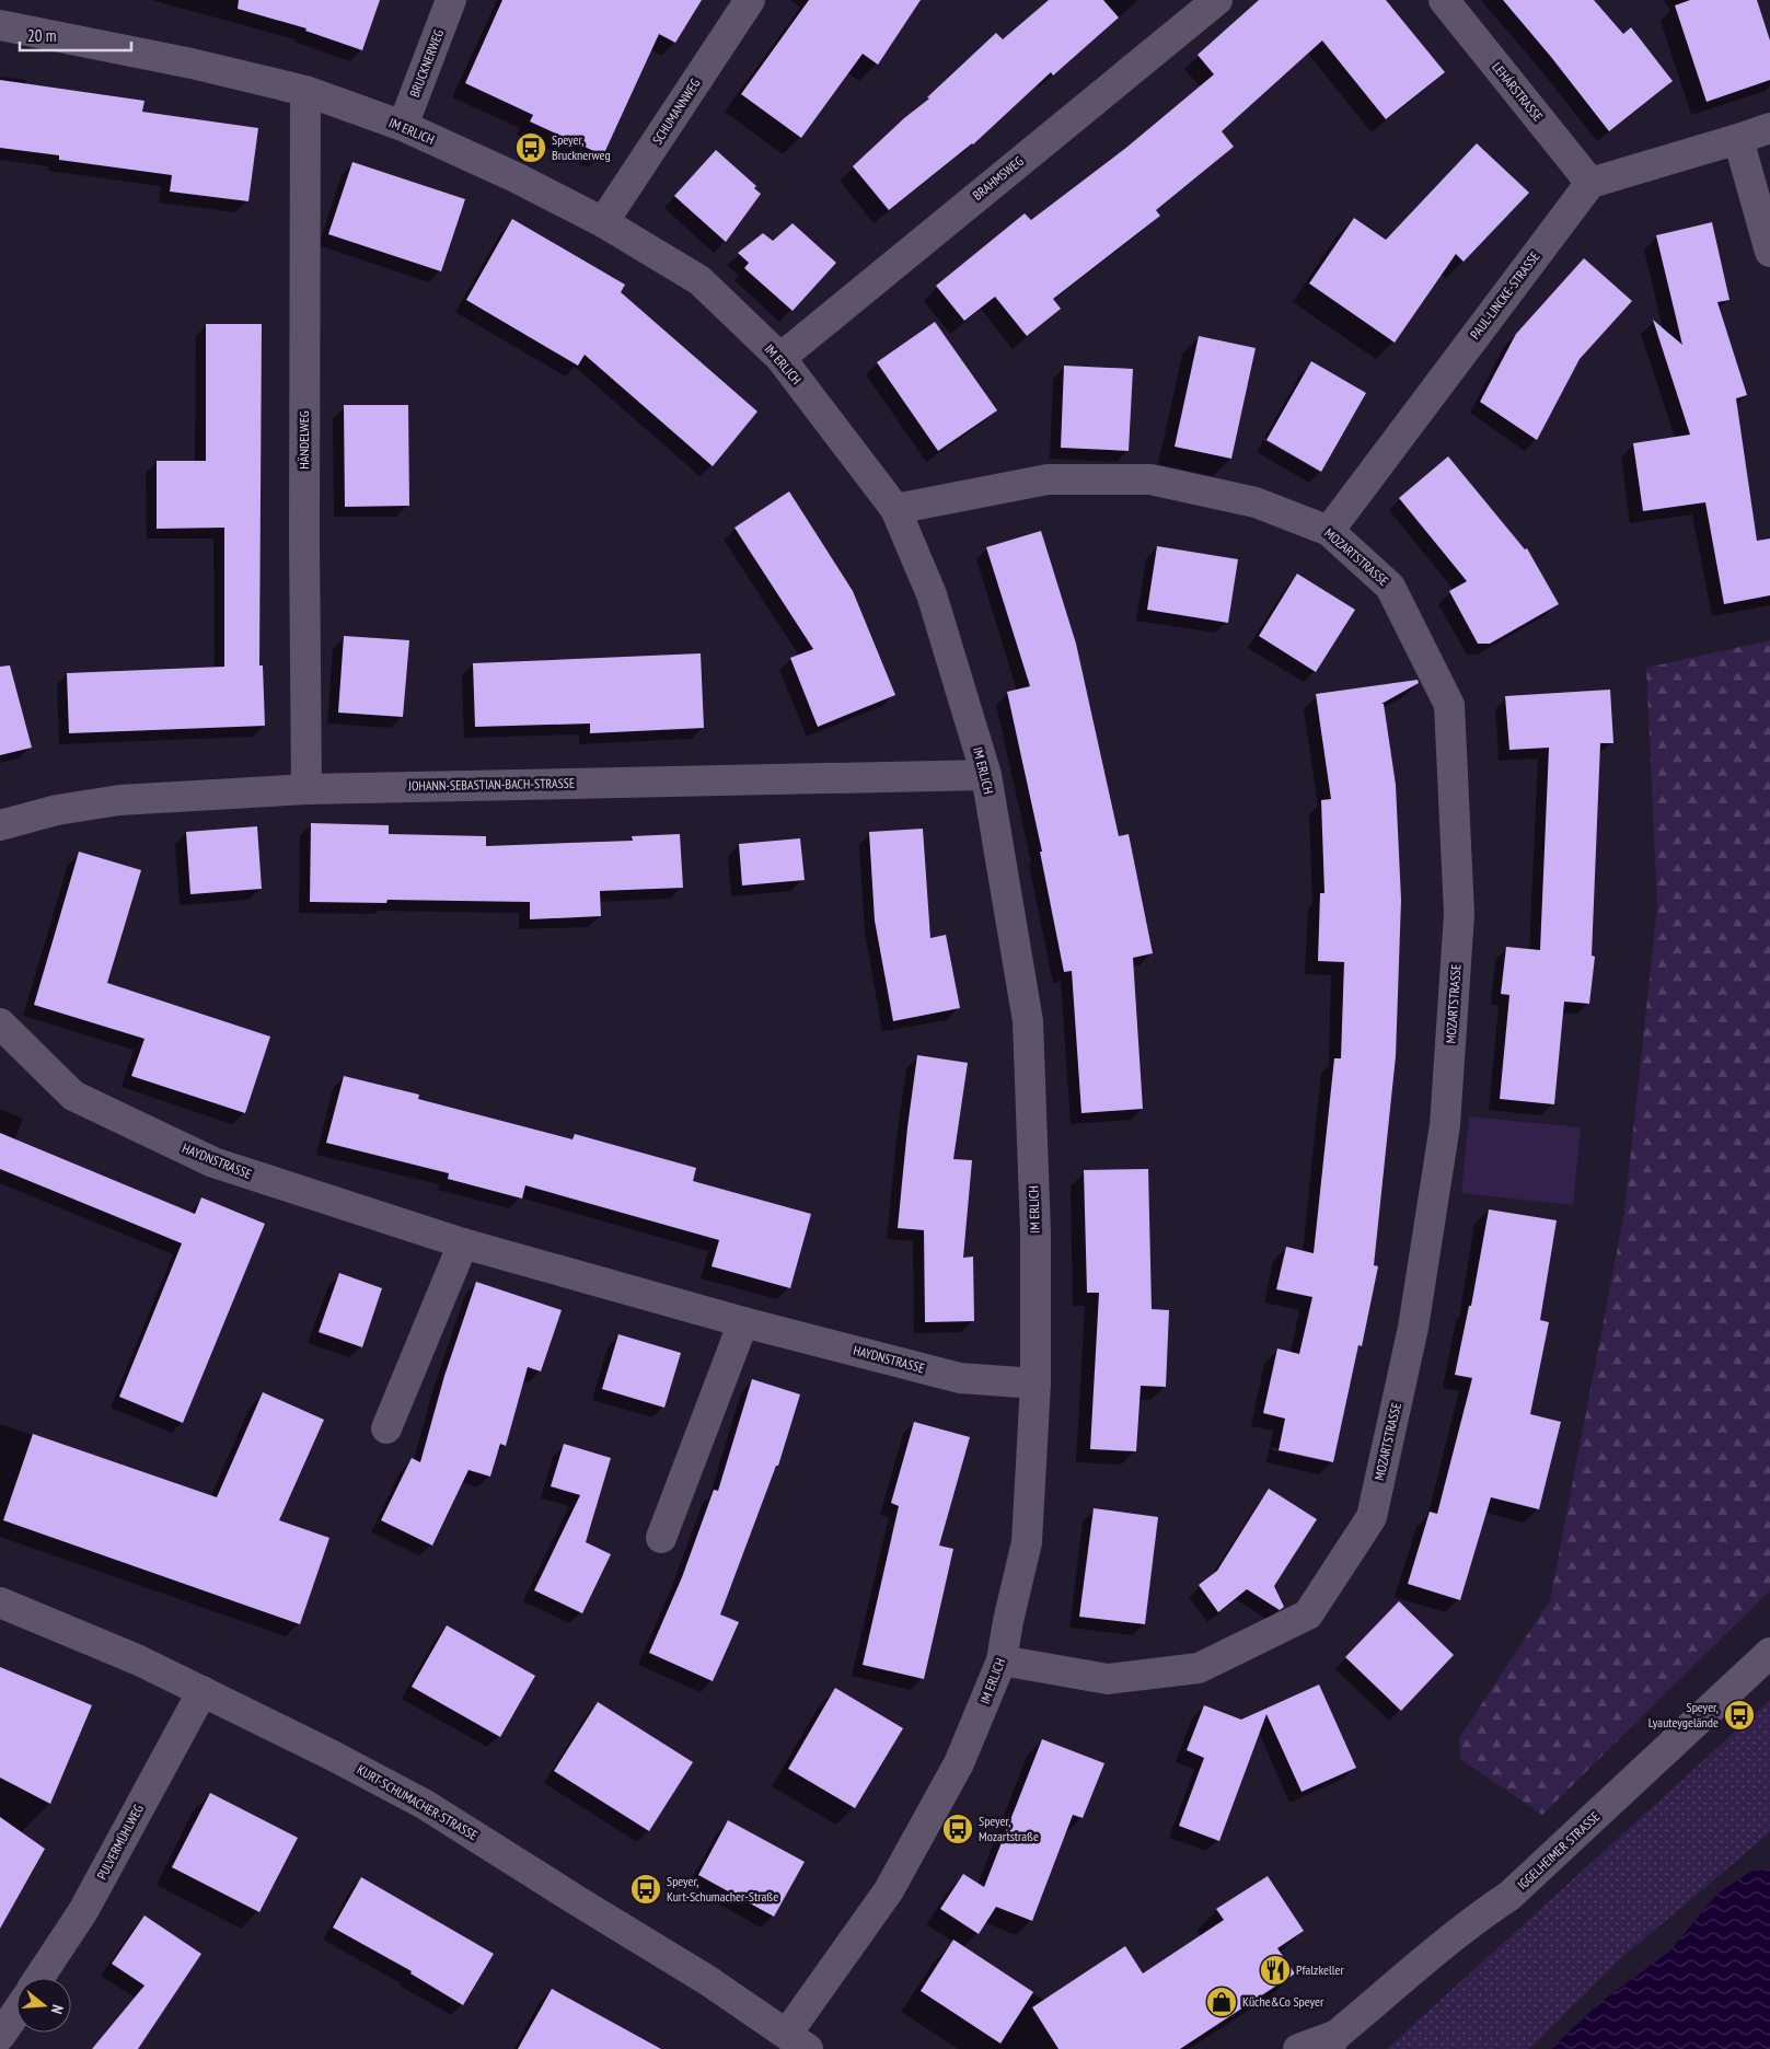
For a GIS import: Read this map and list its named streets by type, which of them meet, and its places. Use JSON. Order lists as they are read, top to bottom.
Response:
{
  "streets": {
    "street": [
      "BRUCKNERWEG",
      "LEHÁRSTRASSE",
      "SCHUMANNWEG",
      "IM ERLICH",
      "BRAHMSWEG",
      "PAUL-LINCKE-STRASSE",
      "HÄNDELWEG",
      "MOZARTSTRASSE",
      "JOHANN-SEBASTIAN-BACH-STRASSE",
      "HAYDNSTRASSE",
      "KURT-SCHUMACHER-STRASSE",
      "PULVERMÜHLWEG",
      "IGGELHEIMER STRASSE"
    ]
  },
  "crossings": [
    ["BRUCKNERWEG", "IM ERLICH"],
    ["LEHÁRSTRASSE", "PAUL-LINCKE-STRASSE"],
    ["SCHUMANNWEG", "IM ERLICH"],
    ["IM ERLICH", "BRAHMSWEG"],
    ["IM ERLICH", "HÄNDELWEG"],
    ["IM ERLICH", "MOZARTSTRASSE"],
    ["IM ERLICH", "JOHANN-SEBASTIAN-BACH-STRASSE"],
    ["IM ERLICH", "HAYDNSTRASSE"],
    ["IM ERLICH", "KURT-SCHUMACHER-STRASSE"],
    ["PAUL-LINCKE-STRASSE", "MOZARTSTRASSE"],
    ["HÄNDELWEG", "JOHANN-SEBASTIAN-BACH-STRASSE"],
    ["KURT-SCHUMACHER-STRASSE", "PULVERMÜHLWEG"]
  ],
  "places": {
    "bus stop": [
      "Speyer, Brucknerweg",
      "Speyer, Lyauteygelände",
      "Speyer, Mozartstraße",
      "Speyer, Kurt-Schumacher-Straße"
    ],
    "restaurant": ["Pfalzkeller"],
    "shop": ["Küche&Co Speyer"]
  },
  "scale_bar": "20 m",
  "north": "right"
}
